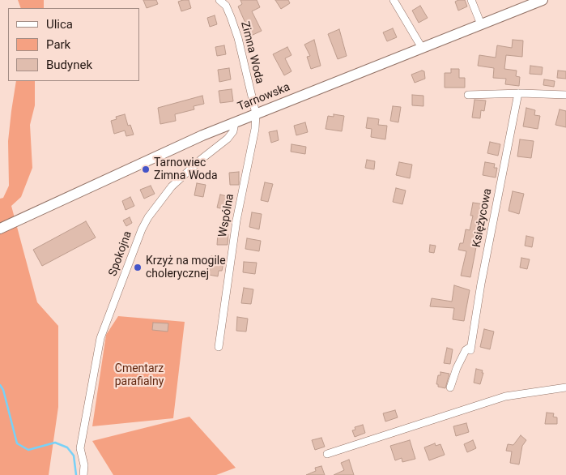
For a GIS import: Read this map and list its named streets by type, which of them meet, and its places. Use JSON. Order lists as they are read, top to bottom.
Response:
{
  "streets": {
    "main road": ["Tarnowska"],
    "street": [
      "Zimna Woda",
      "Wspólna",
      "Księżycowa",
      "Spokojna"
    ]
  },
  "crossings": [
    ["Zimna Woda", "Tarnowska"],
    ["Zimna Woda", "Wspólna"],
    ["Tarnowska", "Wspólna"],
    ["Tarnowska", "Spokojna"]
  ],
  "parks": ["Cmentarz parafialny"],
  "places": ["Tarnowiec Zimna Woda", "Krzyż na mogile cholerycznej"],
  "legend": ["Ulica", "Park", "Budynek"]
}
